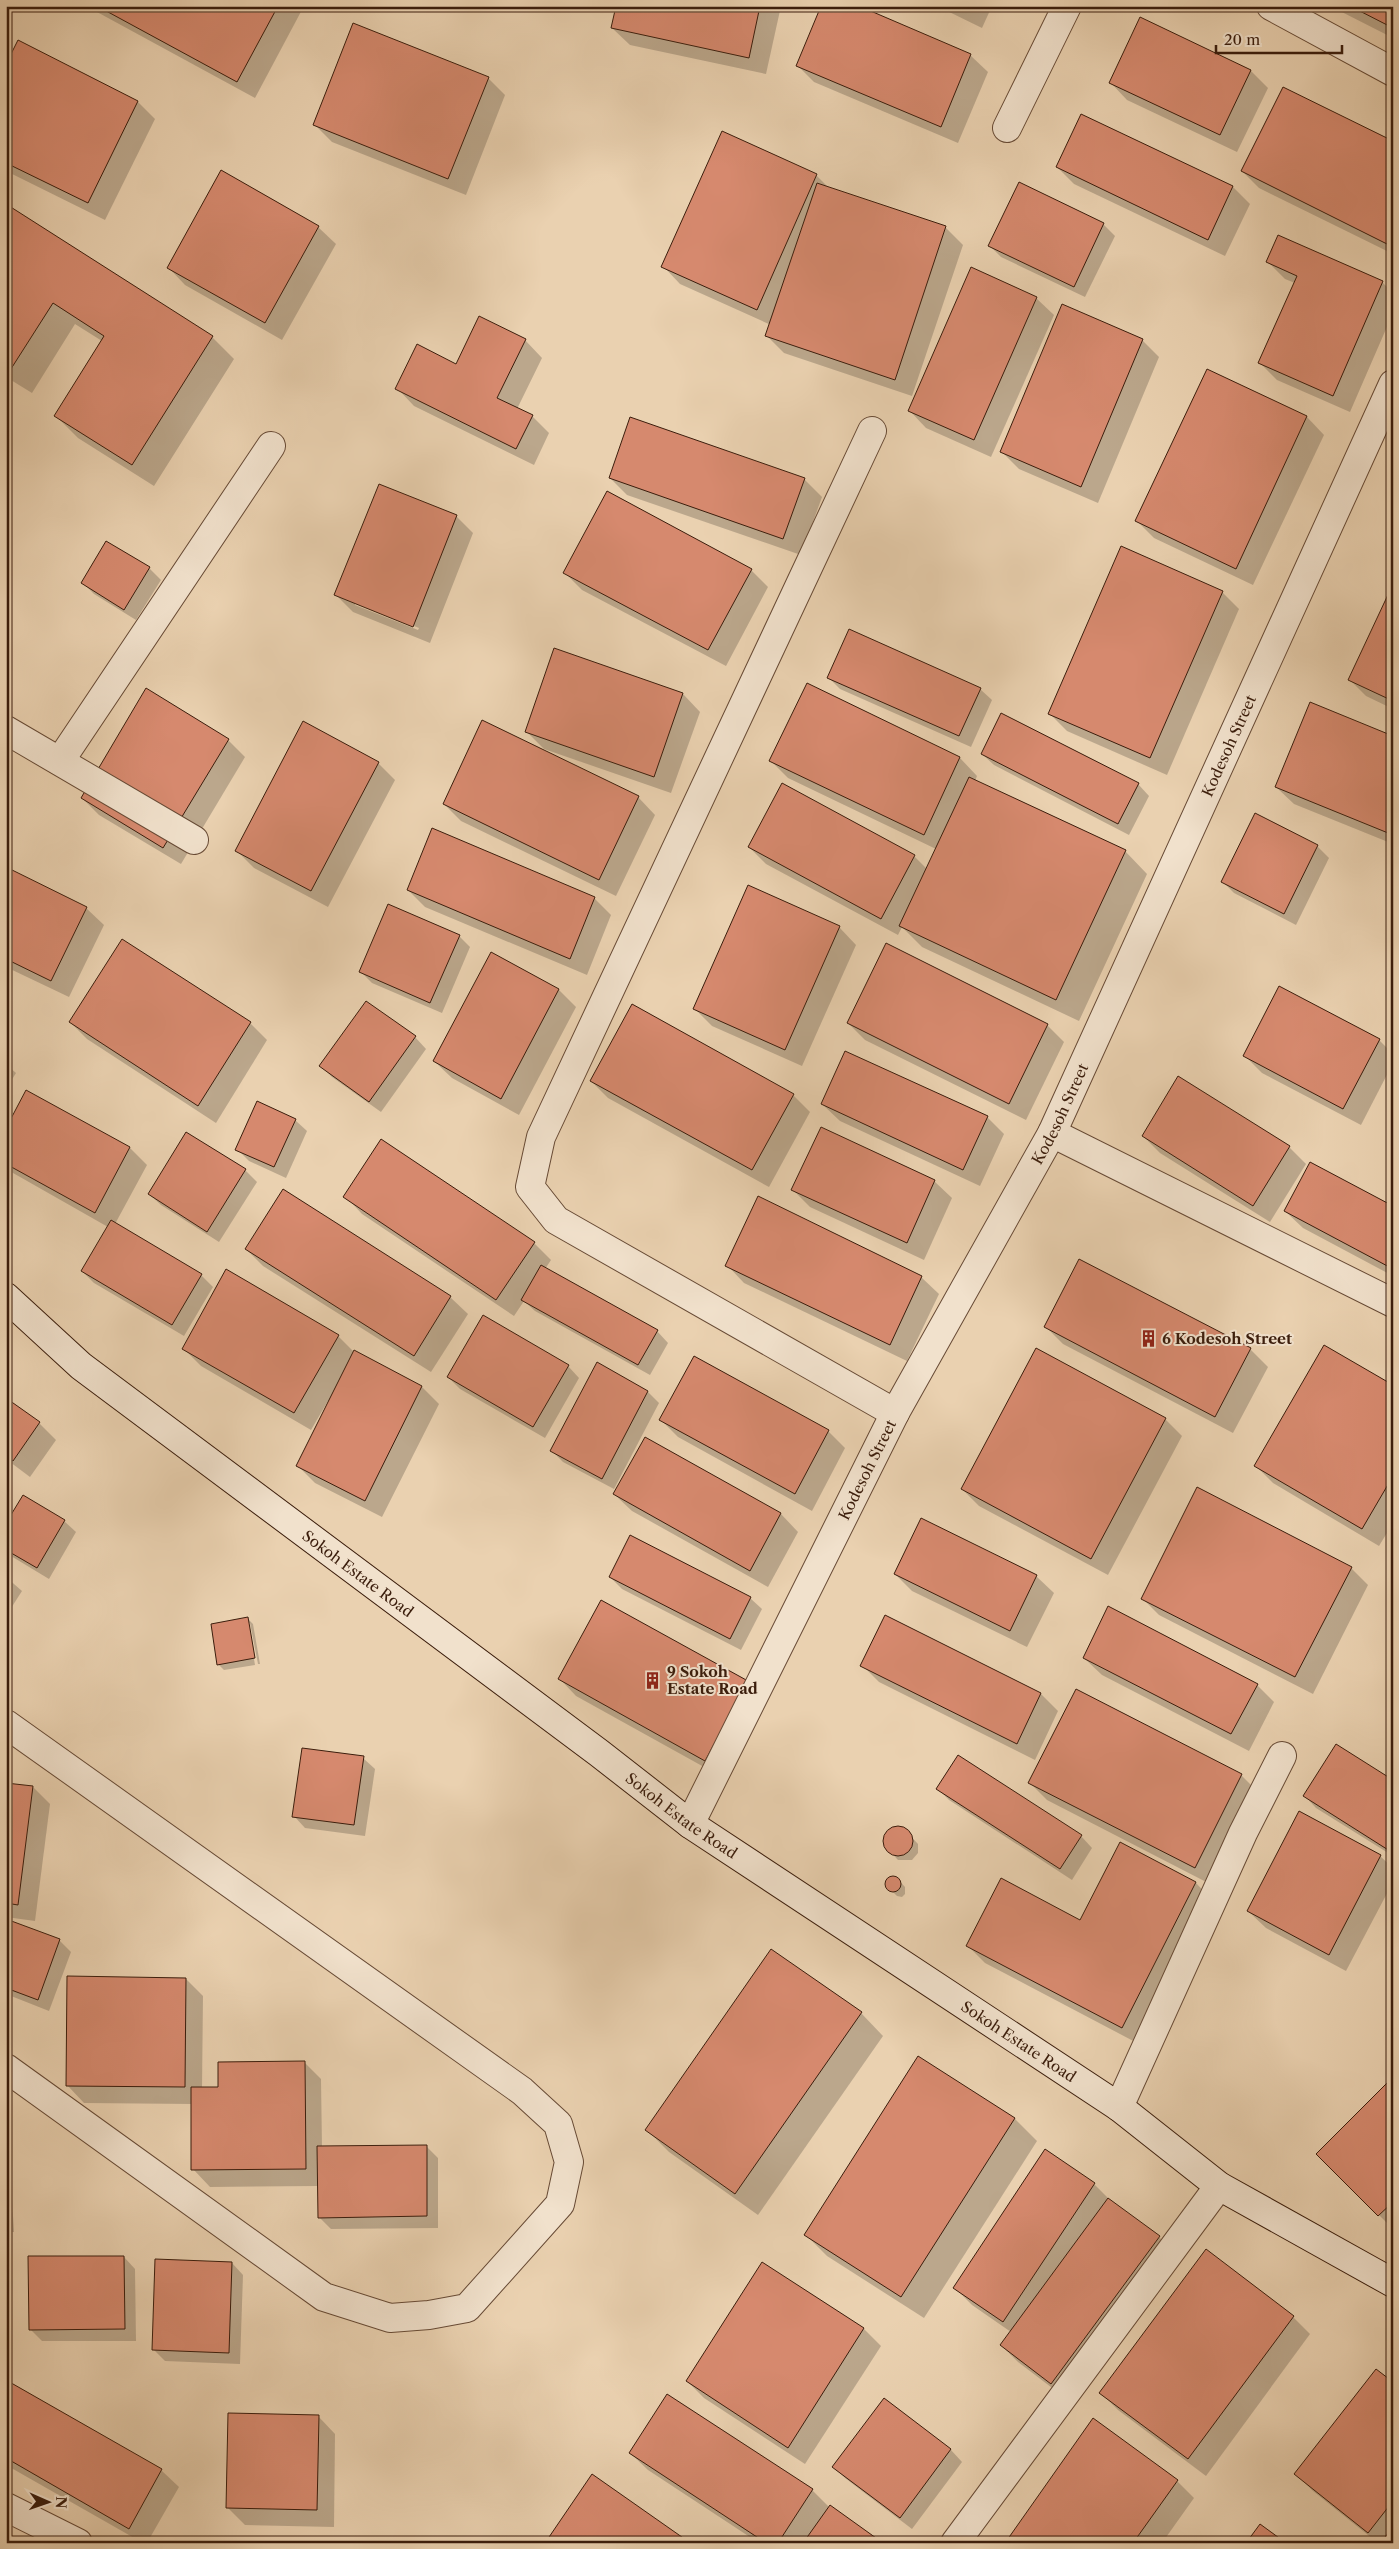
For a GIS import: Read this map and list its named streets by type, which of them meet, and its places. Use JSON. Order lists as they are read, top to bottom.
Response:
{
  "streets": {
    "street": ["Kodesoh Street", "Sokoh Estate Road"]
  },
  "crossings": [
    ["Kodesoh Street", "Sokoh Estate Road"]
  ],
  "places": {
    "building": ["6 Kodesoh Street", "9 Sokoh Estate Road"]
  },
  "scale_bar": "20 m",
  "north": "right"
}
